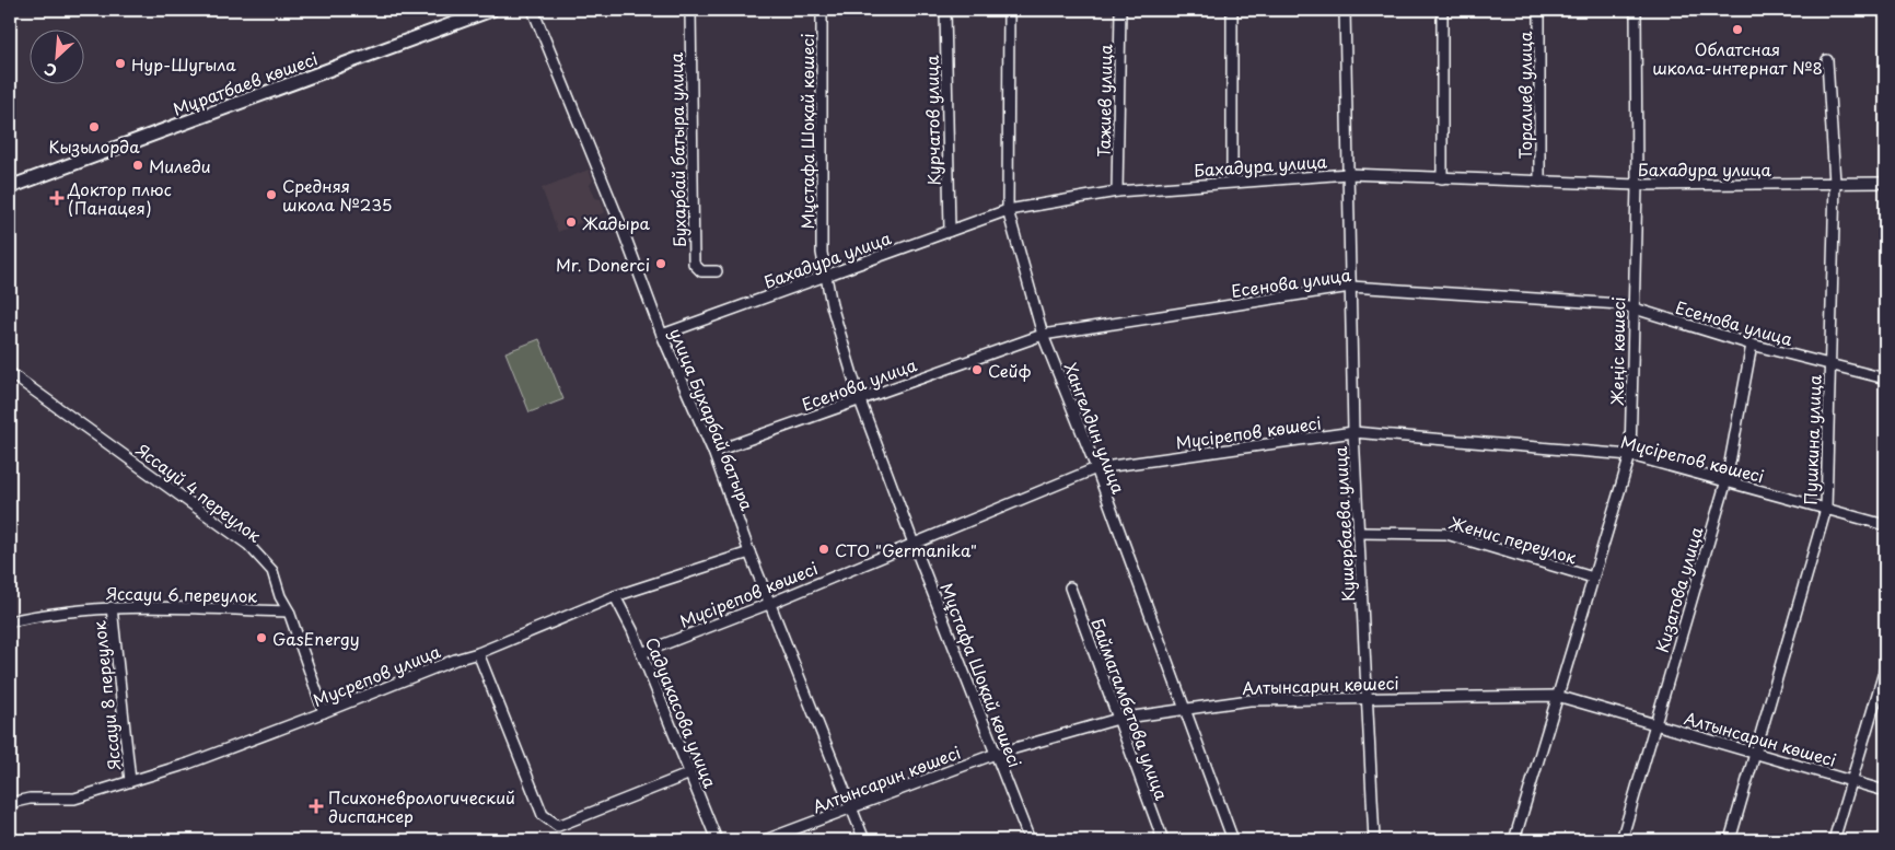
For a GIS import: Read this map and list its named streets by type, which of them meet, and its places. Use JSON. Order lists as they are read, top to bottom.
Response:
{
  "streets": {
    "street": [
      "Мұратбаев көшесі",
      "Торалиев улица",
      "Тажиев улица",
      "Курчатов улица",
      "Мұстафа Шоқай көшесі",
      "Бухарбай батыра улица",
      "Бахадура улица",
      "Есенова улица",
      "Жеңіс көшесі",
      "улица Бухарбай батыра",
      "Хангелдин улица",
      "Мүсірепов көшесі",
      "Пушкина улица",
      "Яссауй 4 переулок",
      "Кушербаева улица",
      "Женис переулок",
      "Кизатова улица",
      "Яссауи 6 переулок",
      "Мусрепов улица",
      "Алтынсарин көшесі",
      "Яссауи 8 переулок",
      "Баймагамбетова улица",
      "Садуакасова улица"
    ]
  },
  "crossings": [
    ["Торалиев улица", "Бахадура улица"],
    ["Тажиев улица", "Бахадура улица"],
    ["Курчатов улица", "Бахадура улица"],
    ["Мұстафа Шоқай көшесі", "Бахадура улица"],
    ["Мұстафа Шоқай көшесі", "Есенова улица"],
    ["Мұстафа Шоқай көшесі", "Мүсірепов көшесі"],
    ["Мұстафа Шоқай көшесі", "Алтынсарин көшесі"],
    ["Бахадура улица", "Жеңіс көшесі"],
    ["Бахадура улица", "улица Бухарбай батыра"],
    ["Бахадура улица", "Хангелдин улица"],
    ["Бахадура улица", "Пушкина улица"],
    ["Бахадура улица", "Кушербаева улица"],
    ["Есенова улица", "Жеңіс көшесі"],
    ["Есенова улица", "улица Бухарбай батыра"],
    ["Есенова улица", "Хангелдин улица"],
    ["Есенова улица", "Пушкина улица"],
    ["Есенова улица", "Кушербаева улица"],
    ["Есенова улица", "Кизатова улица"],
    ["Жеңіс көшесі", "Мүсірепов көшесі"],
    ["Жеңіс көшесі", "Женис переулок"],
    ["Жеңіс көшесі", "Алтынсарин көшесі"],
    ["улица Бухарбай батыра", "Мүсірепов көшесі"],
    ["улица Бухарбай батыра", "Мусрепов улица"],
    ["улица Бухарбай батыра", "Алтынсарин көшесі"],
    ["Хангелдин улица", "Мүсірепов көшесі"],
    ["Хангелдин улица", "Алтынсарин көшесі"],
    ["Мүсірепов көшесі", "Пушкина улица"],
    ["Мүсірепов көшесі", "Кушербаева улица"],
    ["Мүсірепов көшесі", "Кизатова улица"],
    ["Мүсірепов көшесі", "Садуакасова улица"],
    ["Пушкина улица", "Алтынсарин көшесі"],
    ["Яссауй 4 переулок", "Яссауи 6 переулок"],
    ["Яссауй 4 переулок", "Мусрепов улица"],
    ["Кушербаева улица", "Женис переулок"],
    ["Кушербаева улица", "Алтынсарин көшесі"],
    ["Кизатова улица", "Алтынсарин көшесі"],
    ["Яссауи 6 переулок", "Яссауи 8 переулок"],
    ["Мусрепов улица", "Яссауи 8 переулок"],
    ["Мусрепов улица", "Садуакасова улица"],
    ["Алтынсарин көшесі", "Баймагамбетова улица"]
  ],
  "places": {
    "other": [
      "Облатсная школа-интернат №8",
      "Нур-Шугыла",
      "Кызылорда",
      "Миледи",
      "Средняя школа №235",
      "Жадыра",
      "Mr. Donerci",
      "Сейф",
      "СТО \"Germanika\"",
      "GasEnergy"
    ],
    "health": ["Доктор плюс (Панацея)", "Психоневрологический диспансер"]
  },
  "north": "bottom left"
}
